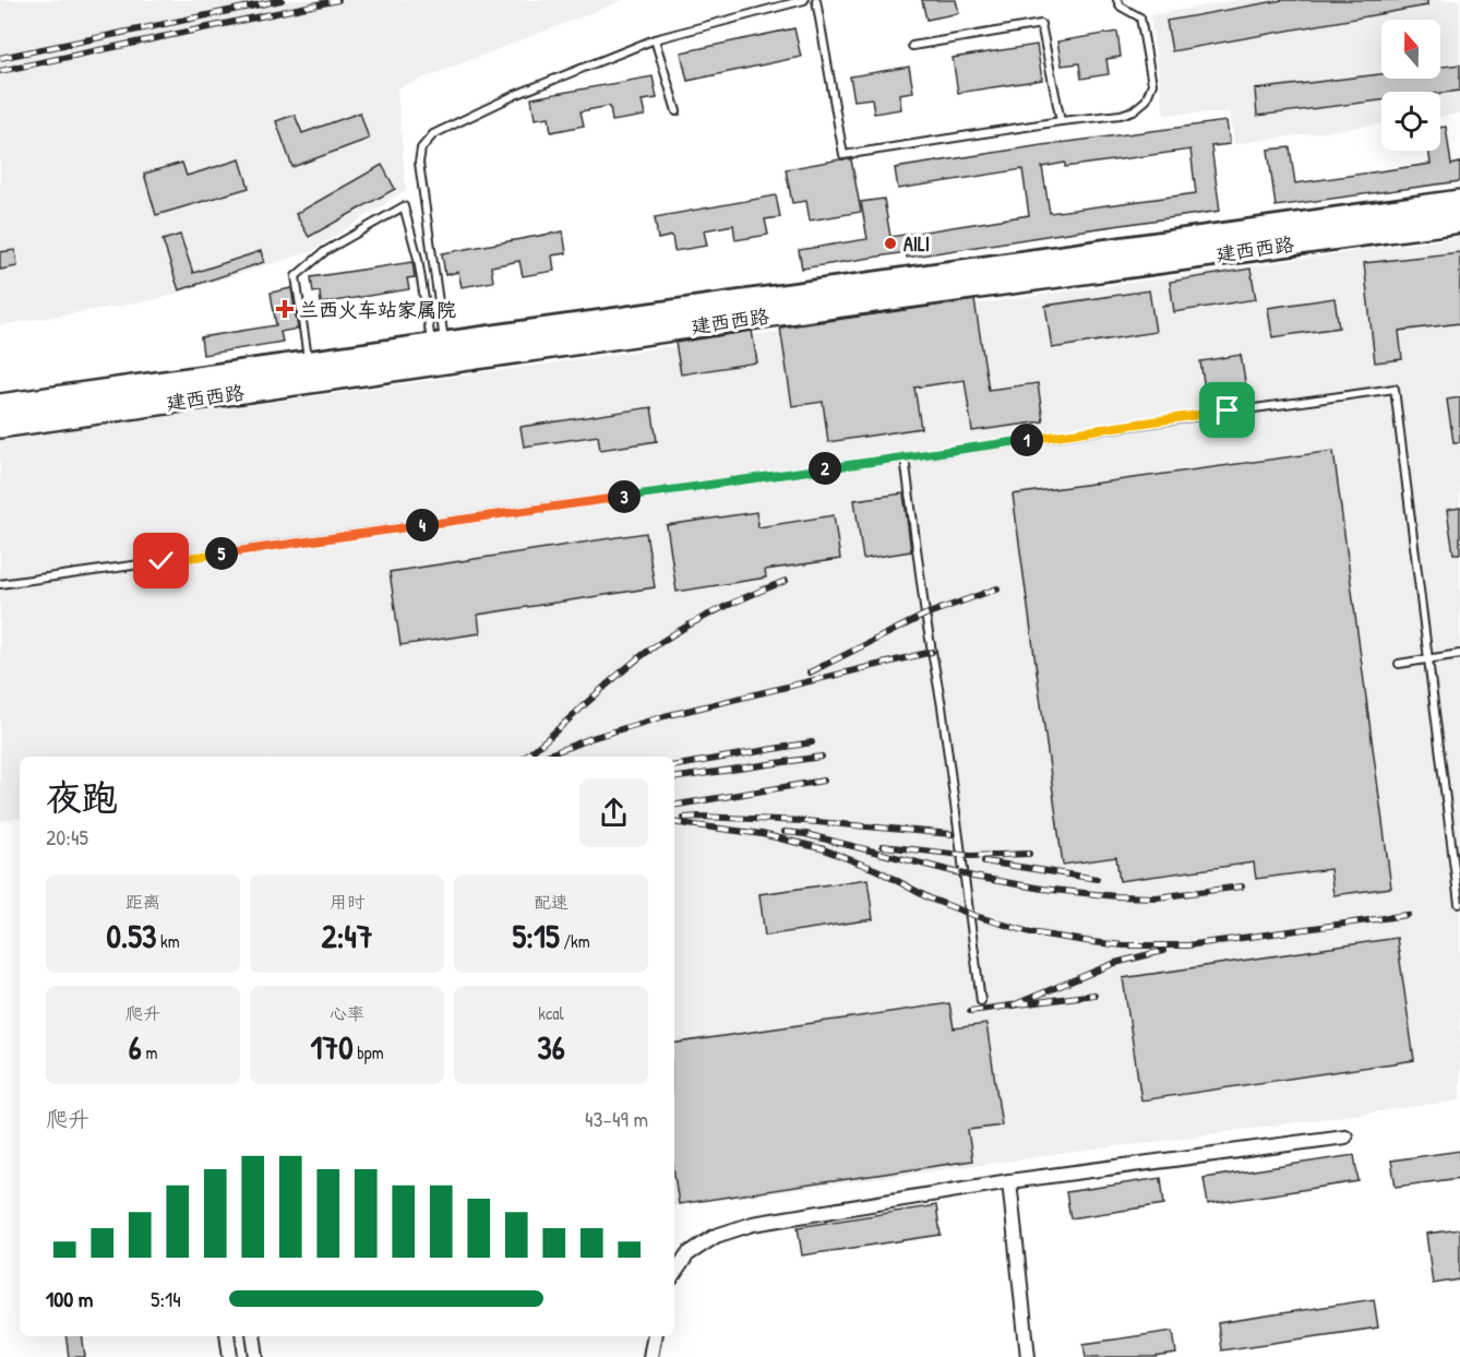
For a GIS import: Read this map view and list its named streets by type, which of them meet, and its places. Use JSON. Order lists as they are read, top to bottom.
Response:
{
  "streets": {
    "highway": ["建西西路"]
  },
  "places": {
    "other": ["AILI"],
    "health": ["兰西火车站家属院"]
  },
  "north": "top",
  "page": {
    "pins": [
      "1",
      "2",
      "3",
      "4",
      "5"
    ],
    "heading": ["夜跑", "20:45"],
    "stats": [
      ["距离", "0.53 km"],
      ["用时", "2:47"],
      ["配速", "5:15 /km"],
      ["爬升", "6 m"],
      ["心率", "170 bpm"],
      ["kcal", "36"]
    ],
    "chart": ["爬升", "43–49 m"],
    "list": [
      {
        "name": "100 m",
        "note": "5:14"
      }
    ]
  }
}
